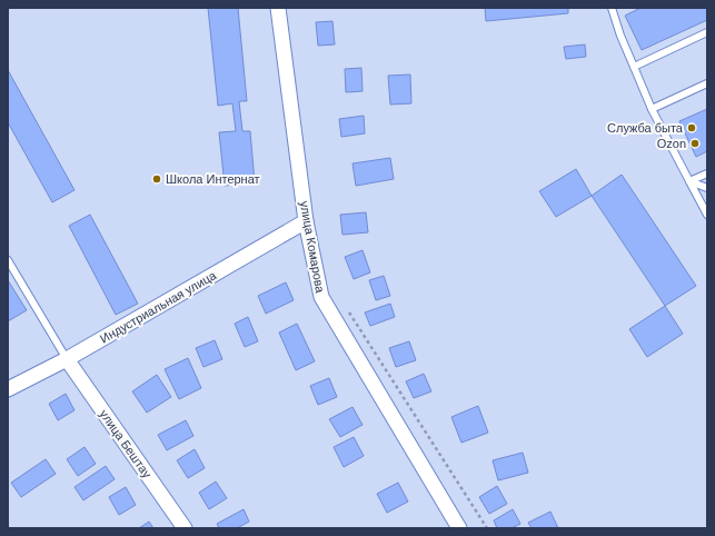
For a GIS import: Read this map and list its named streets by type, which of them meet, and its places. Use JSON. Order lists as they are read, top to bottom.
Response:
{
  "streets": {
    "street": ["улица Комарова", "Индустриальная улица", "улица Бештау"]
  },
  "crossings": [
    ["улица Комарова", "Индустриальная улица"],
    ["Индустриальная улица", "улица Бештау"]
  ],
  "places": ["Служба быта", "Ozon", "Школа Интернат"]
}
